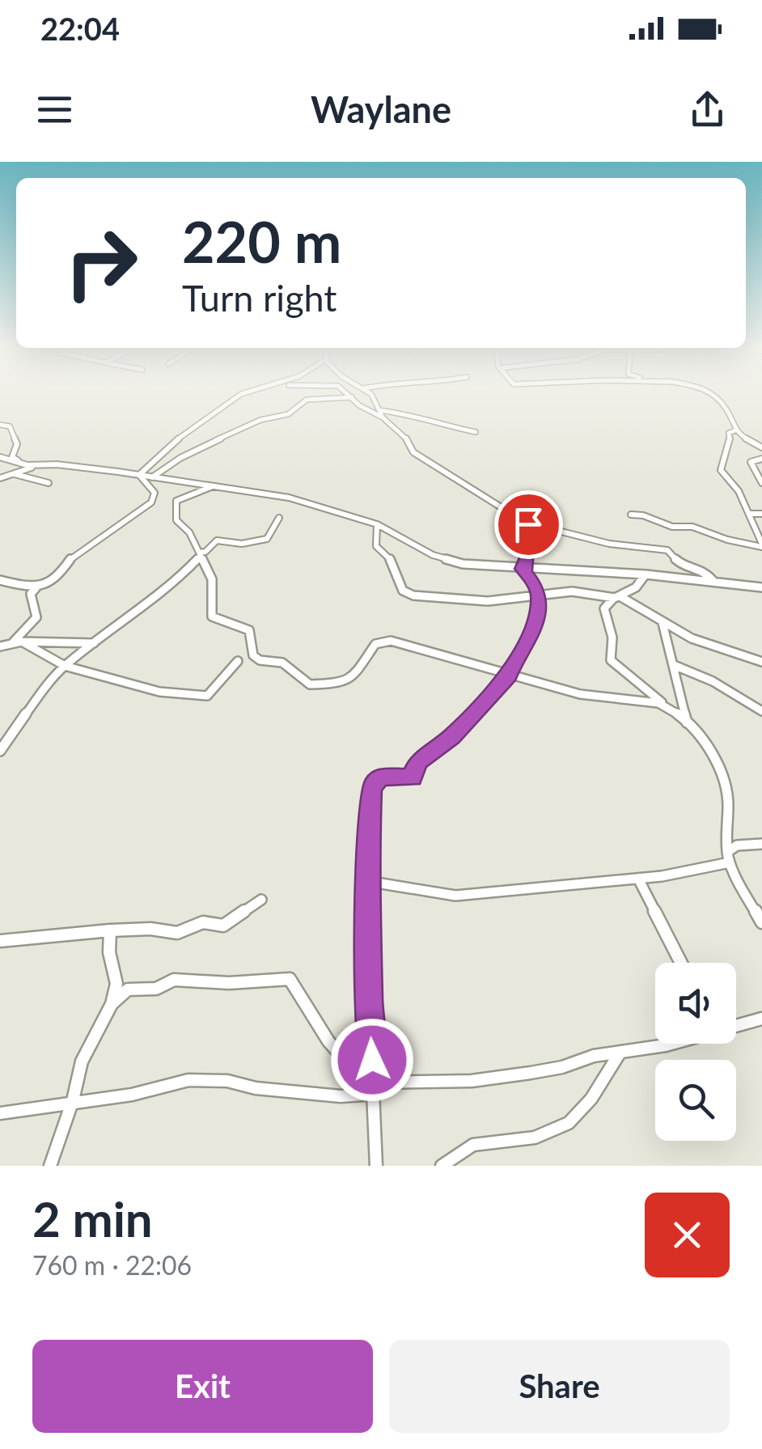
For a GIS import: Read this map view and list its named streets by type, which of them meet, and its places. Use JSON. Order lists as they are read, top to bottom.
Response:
{
  "page": {
    "status": "22:04",
    "header": "Waylane",
    "turn": ["220 m", "Turn right"],
    "heading": ["2 min", "760 m · 22:06"],
    "buttons": ["Exit", "Share"]
  }
}
